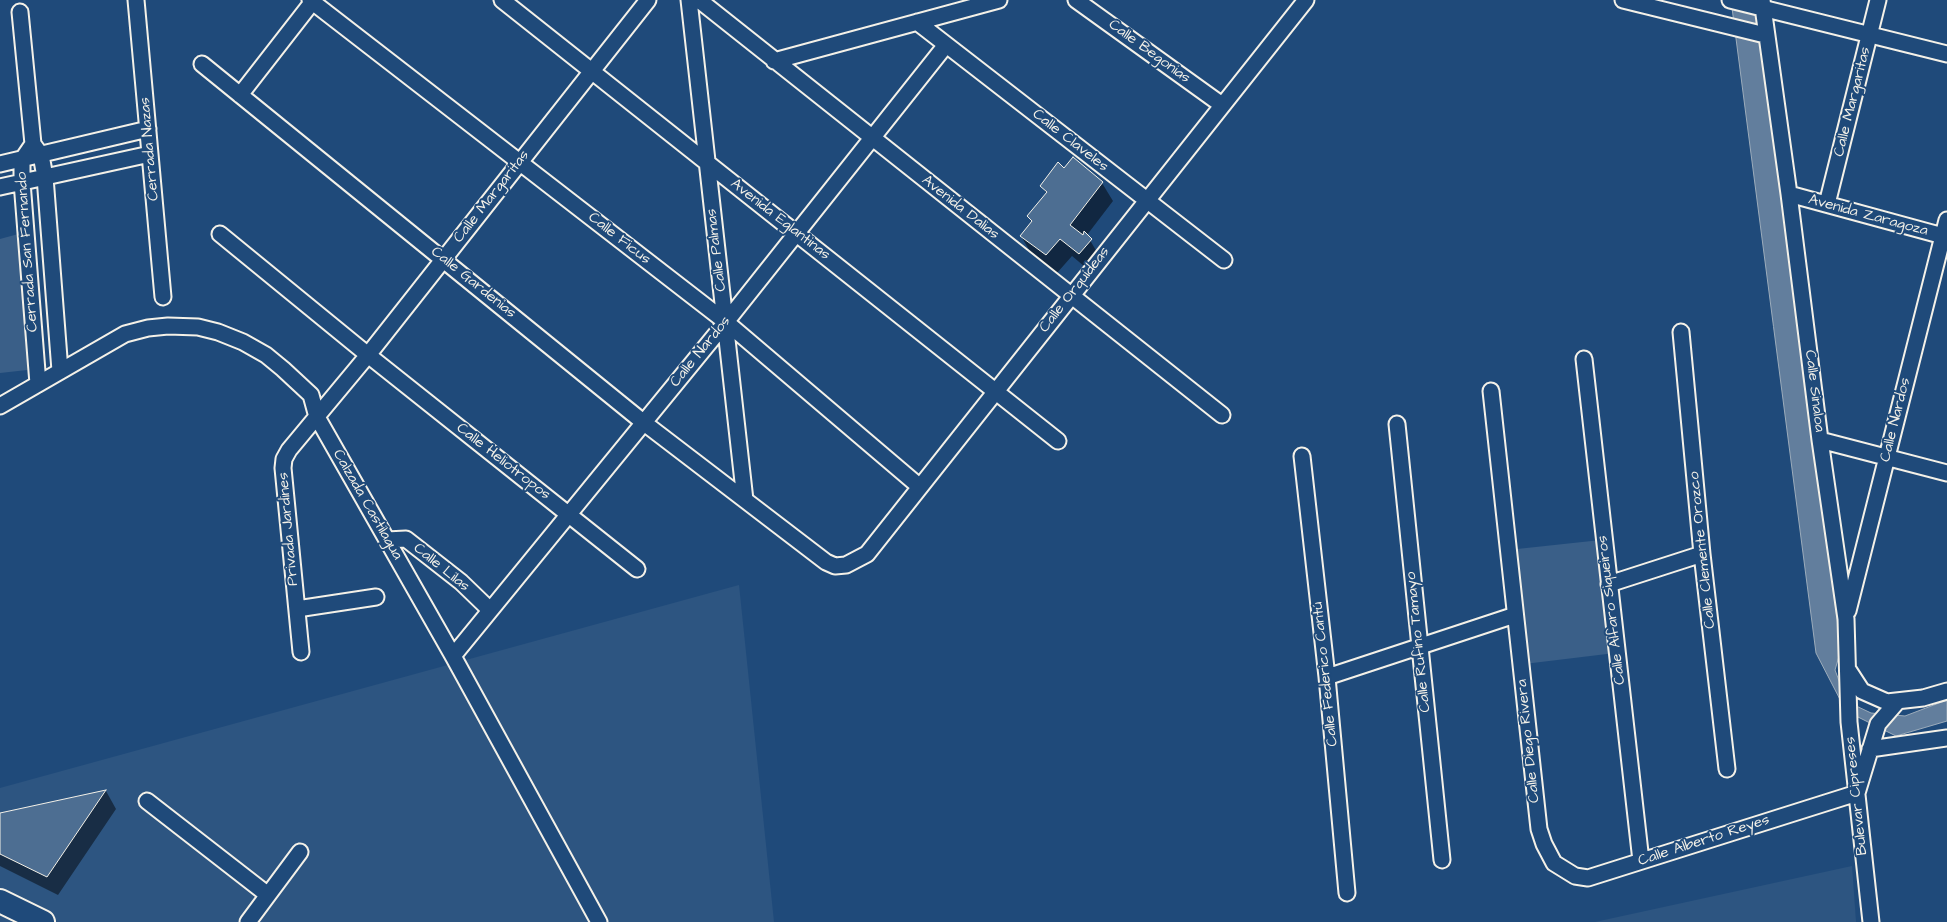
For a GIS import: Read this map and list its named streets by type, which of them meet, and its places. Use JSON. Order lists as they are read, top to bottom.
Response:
{
  "streets": {
    "street": [
      "Calle Begonias",
      "Calle Margaritas",
      "Calle Claveles",
      "Cerrada Nazas",
      "Avenida Dalias",
      "Avenida Zaragoza",
      "Avenida Eglantinas",
      "Calle Ficus",
      "Calle Palmas",
      "Cerrada San Fernando",
      "Calle Gardenias",
      "Calle Orquídeas",
      "Calle Nardos",
      "Calle Sinaloa",
      "Calle Heliotropos",
      "Calzada Castilagua",
      "Privada Jardines",
      "Calle Clemente Orozco",
      "Calle Lilas",
      "Calle Alfaro Siqueiros",
      "Calle Rufino Tamayo",
      "Calle Federico Cantú",
      "Calle Diego Rivera",
      "Bulevar Cipreses",
      "Calle Alberto Reyes"
    ]
  },
  "crossings": [
    ["Calle Begonias", "Calle Orquídeas"],
    ["Calle Margaritas", "Avenida Zaragoza"],
    ["Calle Margaritas", "Avenida Eglantinas"],
    ["Calle Margaritas", "Calle Ficus"],
    ["Calle Margaritas", "Calle Gardenias"],
    ["Calle Margaritas", "Calle Heliotropos"],
    ["Calle Margaritas", "Calzada Castilagua"],
    ["Calle Margaritas", "Privada Jardines"],
    ["Calle Claveles", "Calle Orquídeas"],
    ["Calle Claveles", "Calle Nardos"],
    ["Avenida Dalias", "Calle Orquídeas"],
    ["Avenida Dalias", "Calle Nardos"],
    ["Avenida Zaragoza", "Calle Nardos"],
    ["Avenida Zaragoza", "Calle Sinaloa"],
    ["Avenida Eglantinas", "Calle Palmas"],
    ["Avenida Eglantinas", "Calle Orquídeas"],
    ["Avenida Eglantinas", "Calle Nardos"],
    ["Calle Ficus", "Calle Palmas"],
    ["Calle Ficus", "Calle Orquídeas"],
    ["Calle Ficus", "Calle Nardos"],
    ["Calle Palmas", "Calle Gardenias"],
    ["Calle Palmas", "Calle Nardos"],
    ["Cerrada San Fernando", "Calzada Castilagua"],
    ["Calle Gardenias", "Calle Orquídeas"],
    ["Calle Gardenias", "Calle Nardos"],
    ["Calle Nardos", "Calle Sinaloa"],
    ["Calle Nardos", "Calle Heliotropos"],
    ["Calle Nardos", "Calzada Castilagua"],
    ["Calle Nardos", "Calle Lilas"],
    ["Calle Sinaloa", "Bulevar Cipreses"],
    ["Calzada Castilagua", "Privada Jardines"],
    ["Calzada Castilagua", "Calle Lilas"],
    ["Calle Alfaro Siqueiros", "Calle Alberto Reyes"],
    ["Calle Diego Rivera", "Calle Alberto Reyes"],
    ["Bulevar Cipreses", "Calle Alberto Reyes"]
  ]
}
